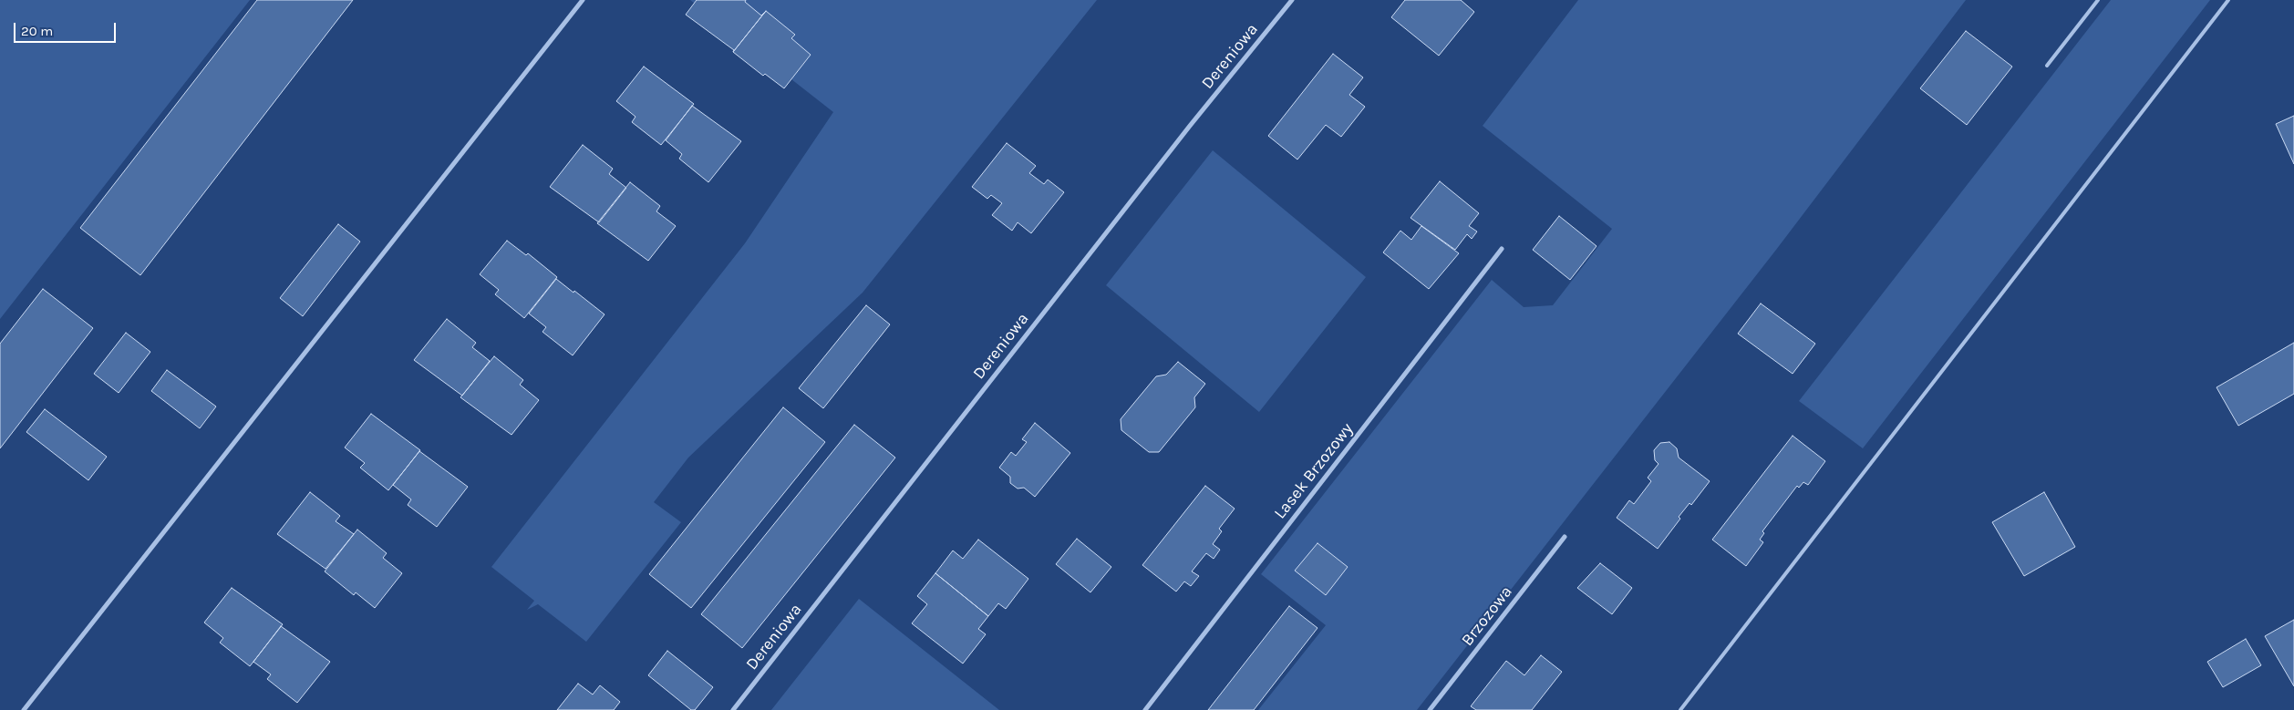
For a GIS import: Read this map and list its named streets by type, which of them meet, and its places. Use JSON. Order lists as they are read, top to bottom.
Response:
{
  "streets": {
    "street": ["Dereniowa", "Lasek Brzozowy", "Brzozowa"]
  },
  "scale_bar": "20 m"
}
